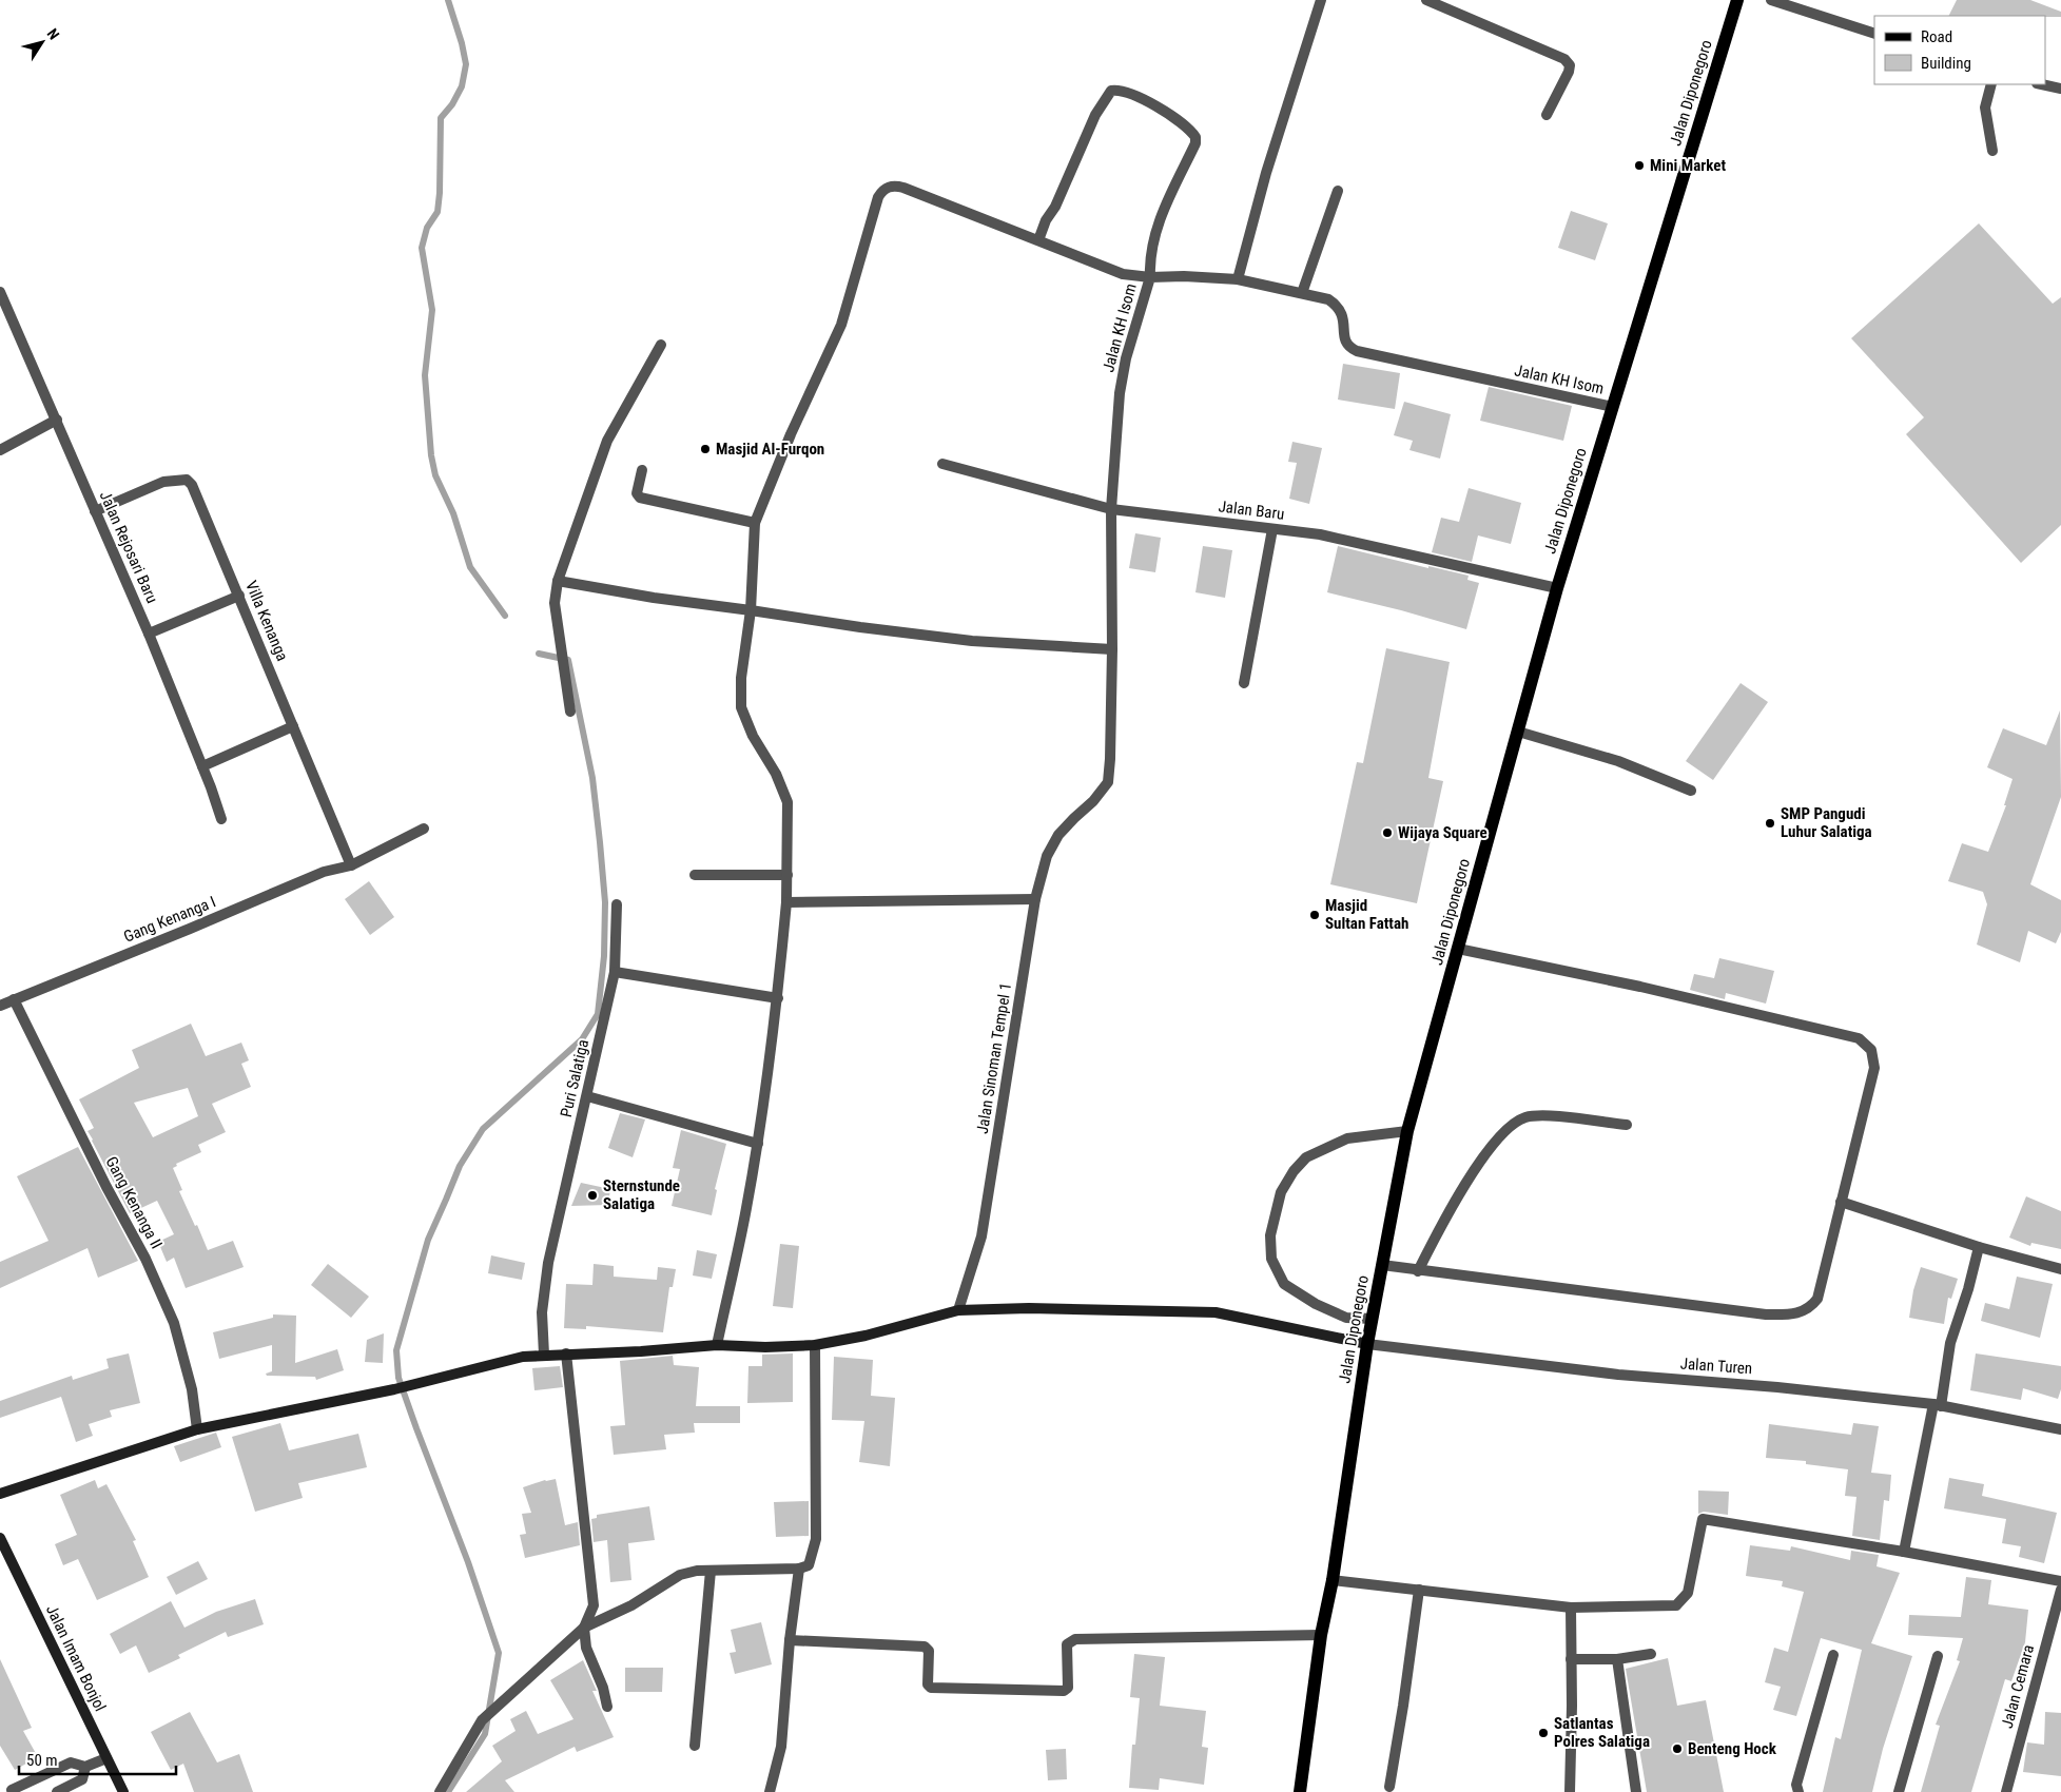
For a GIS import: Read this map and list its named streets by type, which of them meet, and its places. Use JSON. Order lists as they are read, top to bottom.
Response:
{
  "streets": {
    "main road": ["Jalan Diponegoro"],
    "street": [
      "Jalan KH Isom",
      "Jalan Baru",
      "Jalan Rejosari Baru",
      "Villa Kenanga",
      "Gang Kenanga I",
      "Jalan Sinoman Tempel 1",
      "Puri Salatiga",
      "Gang Kenanga II",
      "Jalan Turen",
      "Jalan Imam Bonjol",
      "Jalan Cemara"
    ]
  },
  "crossings": [
    ["Jalan Diponegoro", "Jalan KH Isom"],
    ["Jalan Diponegoro", "Jalan Baru"],
    ["Jalan Diponegoro", "Jalan Turen"],
    ["Jalan KH Isom", "Jalan Baru"],
    ["Jalan KH Isom", "Jalan Sinoman Tempel 1"],
    ["Jalan Rejosari Baru", "Villa Kenanga"],
    ["Villa Kenanga", "Gang Kenanga I"],
    ["Gang Kenanga I", "Gang Kenanga II"]
  ],
  "places": [
    "Mini Market",
    "Masjid Al-Furqon",
    "SMP Pangudi Luhur Salatiga",
    "Wijaya Square",
    "Masjid Sultan Fattah",
    "Sternstunde Salatiga",
    "Satlantas Polres Salatiga",
    "Benteng Hock"
  ],
  "legend": ["Road", "Building"],
  "scale_bar": "50 m",
  "north": "top right"
}
